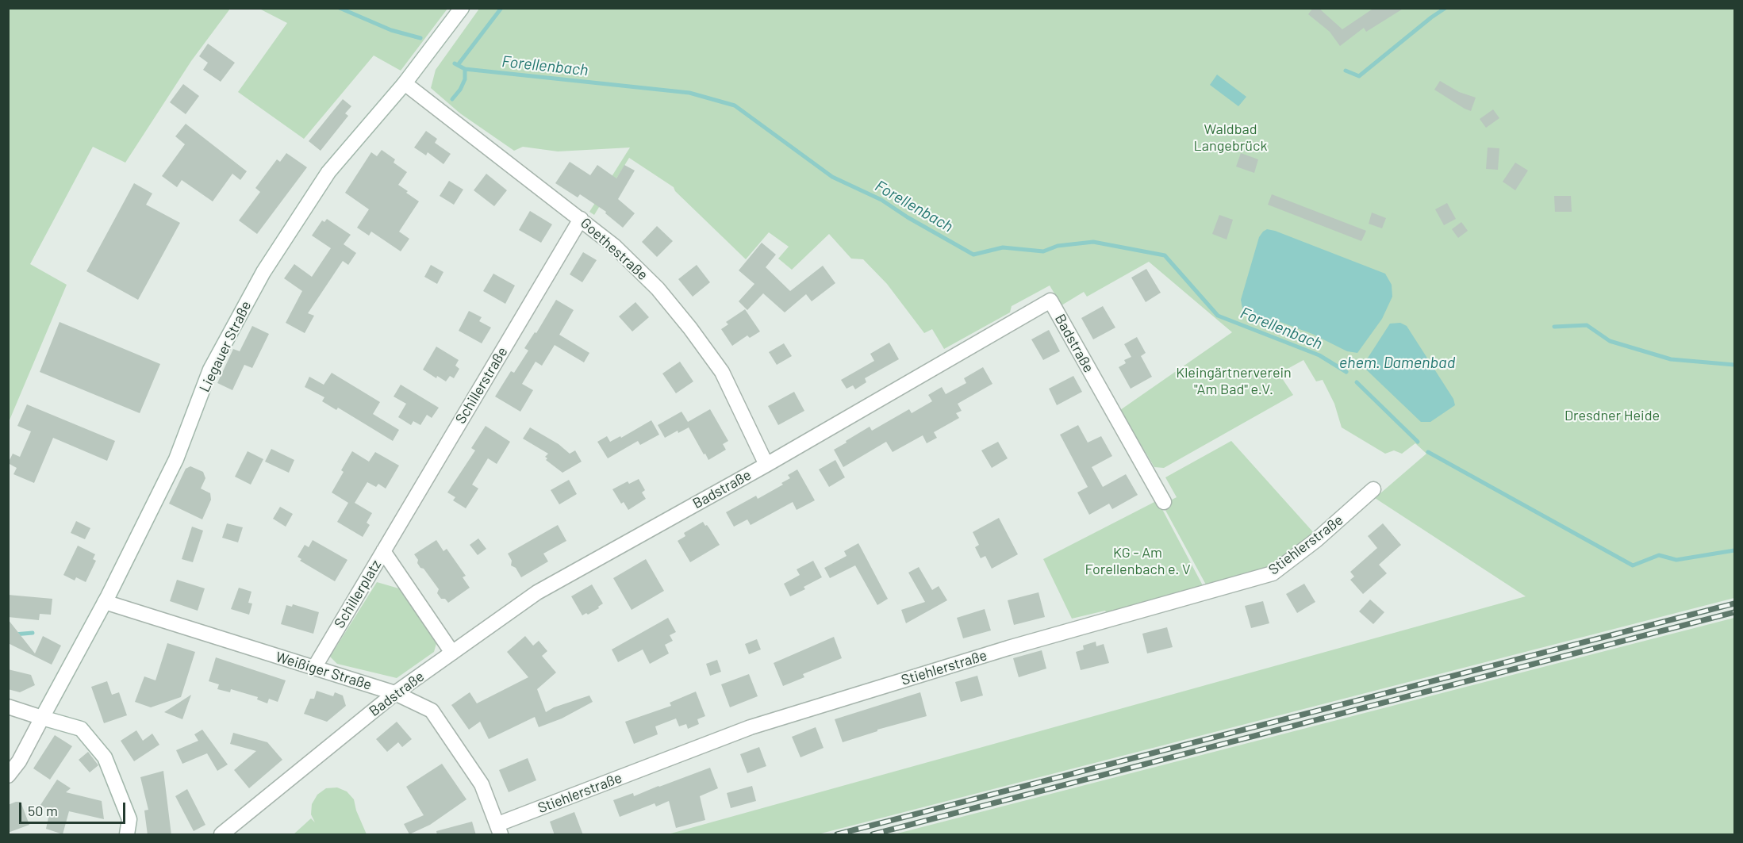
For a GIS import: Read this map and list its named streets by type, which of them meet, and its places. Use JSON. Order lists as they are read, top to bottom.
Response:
{
  "streets": {
    "street": [
      "Goethestraße",
      "Badstraße",
      "Liegauer Straße",
      "Schillerstraße",
      "Stiehlerstraße",
      "Schillerplatz",
      "Weißiger Straße"
    ]
  },
  "crossings": [
    ["Goethestraße", "Badstraße"],
    ["Goethestraße", "Liegauer Straße"],
    ["Goethestraße", "Schillerstraße"],
    ["Badstraße", "Schillerplatz"],
    ["Badstraße", "Weißiger Straße"],
    ["Liegauer Straße", "Weißiger Straße"],
    ["Schillerstraße", "Schillerplatz"],
    ["Stiehlerstraße", "Weißiger Straße"],
    ["Schillerplatz", "Weißiger Straße"]
  ],
  "water": ["Forellenbach", "ehem. Damenbad"],
  "parks": [
    "Waldbad Langebrück",
    "Kleingärtnerverein \"Am Bad\" e.V.",
    "Dresdner Heide",
    "KG - Am Forellenbach e. V"
  ],
  "scale_bar": "50 m"
}
